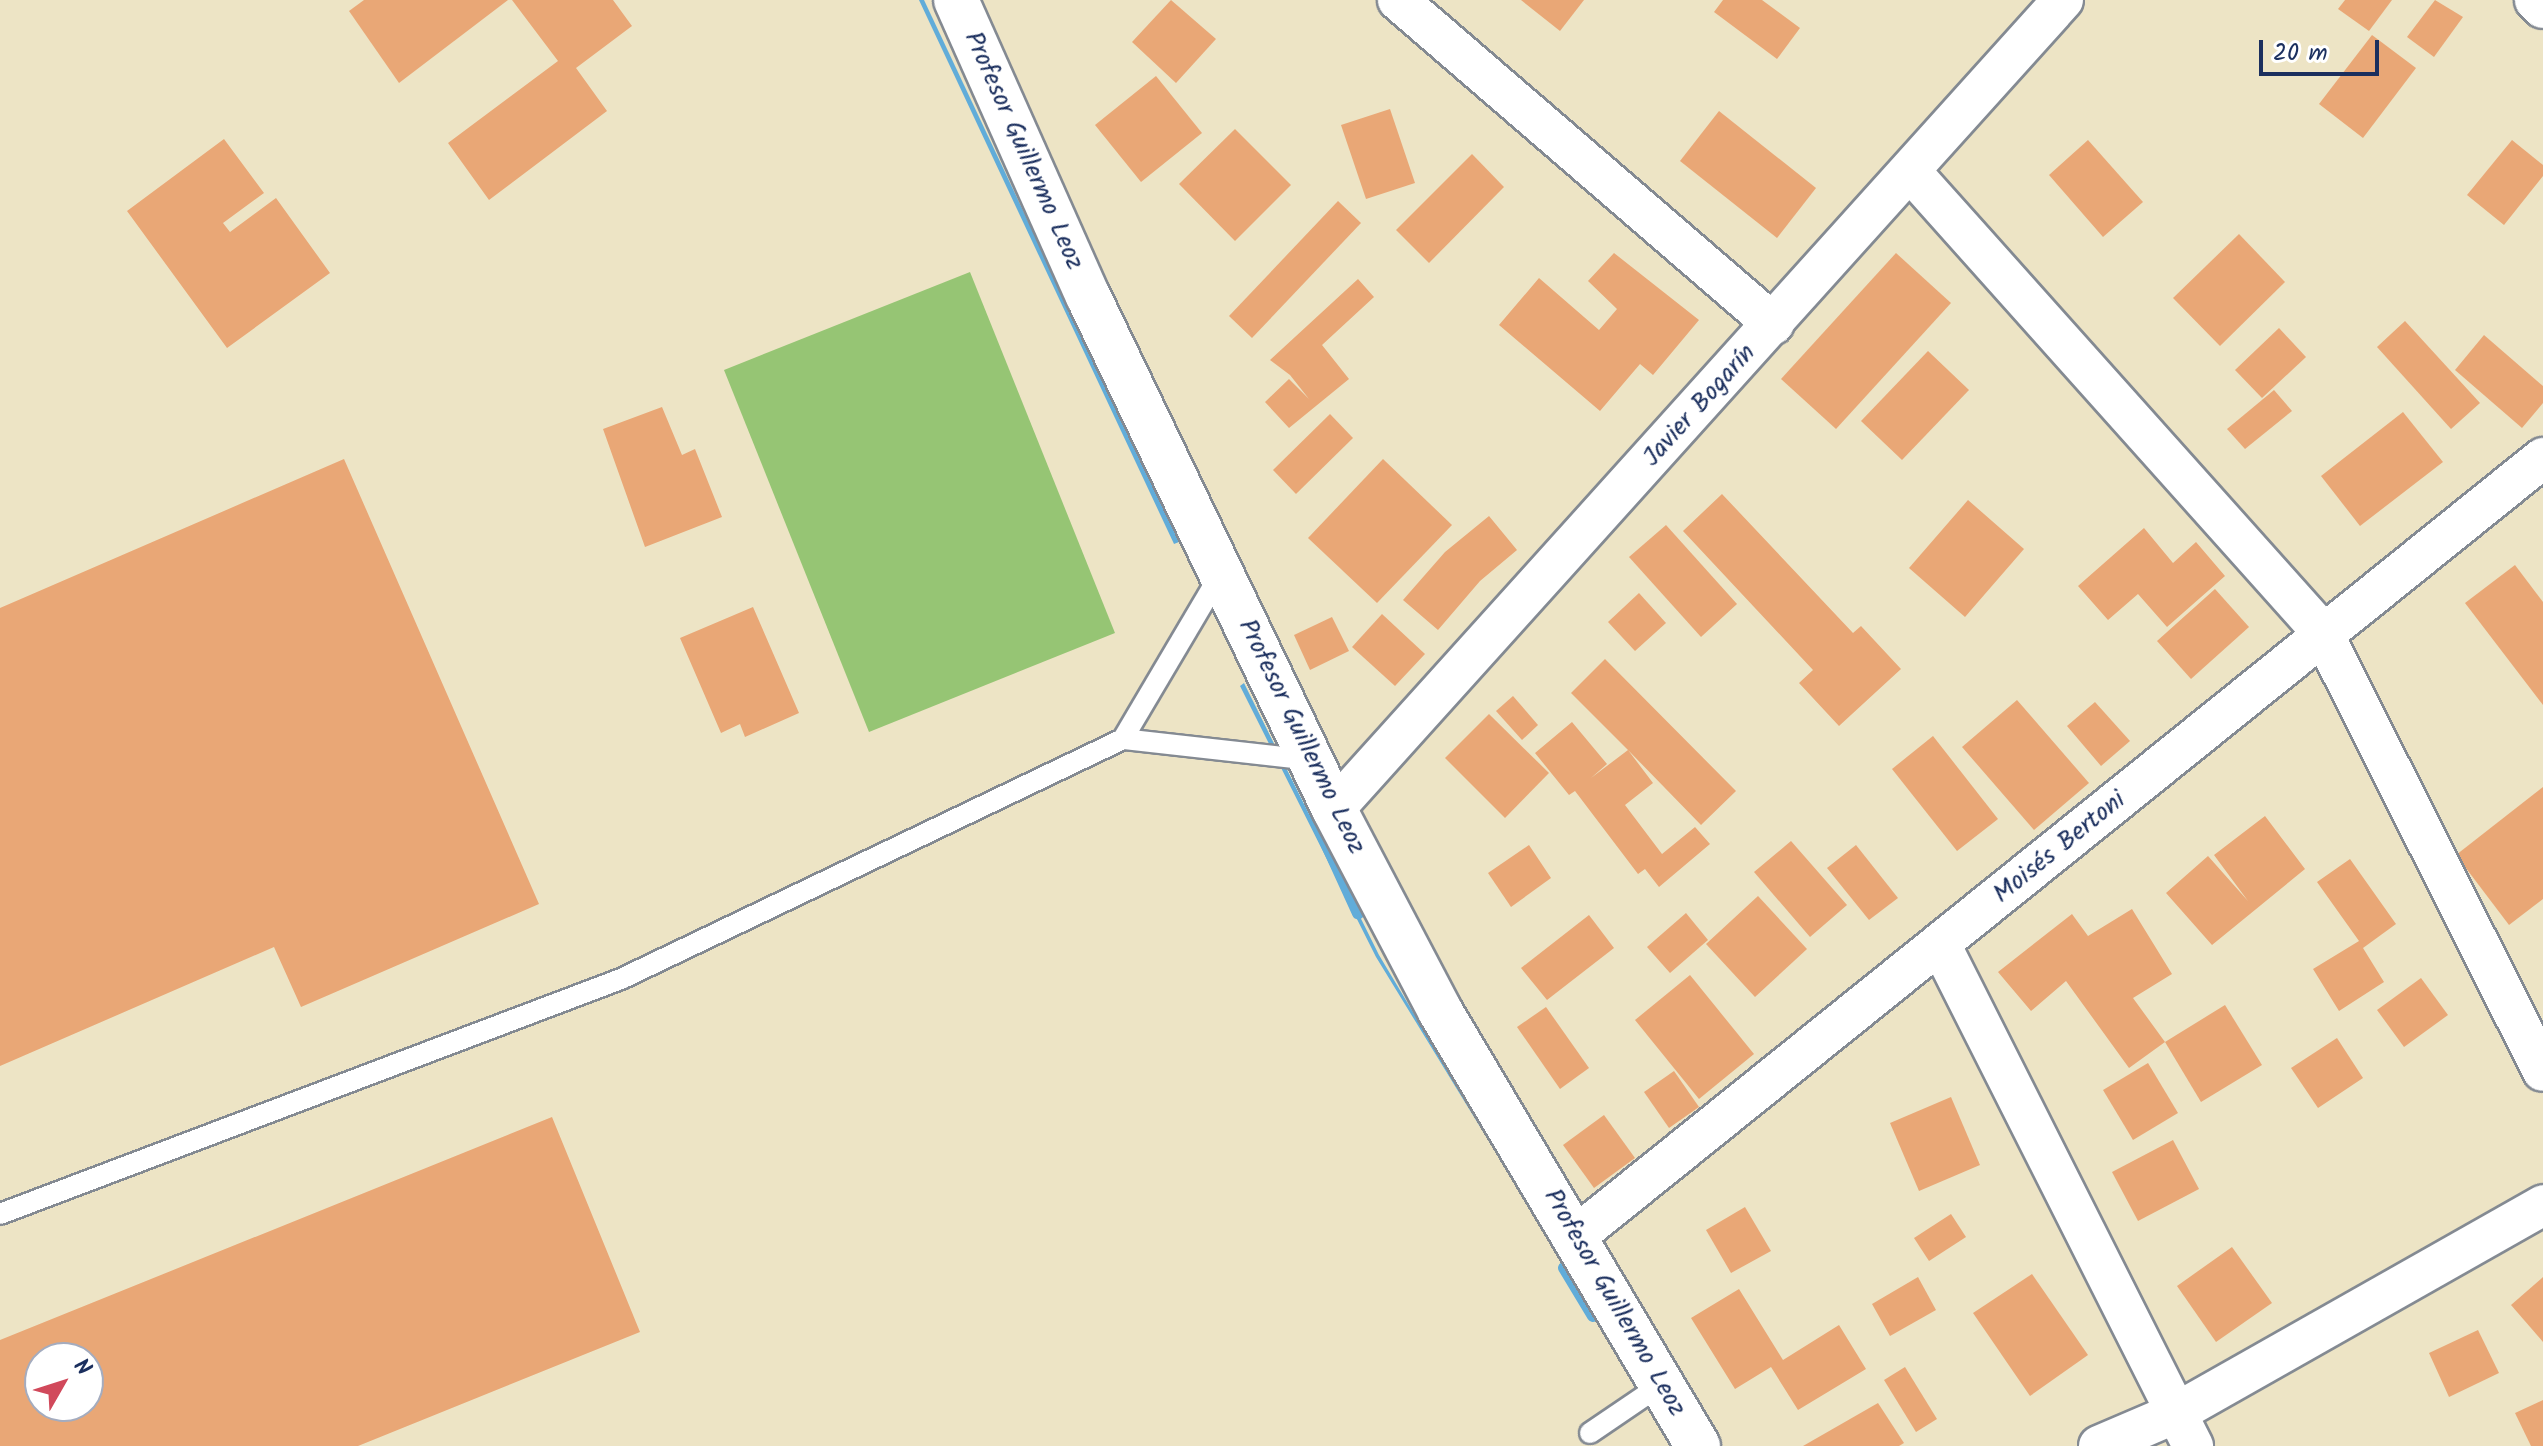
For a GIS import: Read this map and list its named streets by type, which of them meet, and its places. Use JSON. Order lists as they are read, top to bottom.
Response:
{
  "streets": {
    "street": ["Profesor Guillermo Leoz", "Javier Bogarín", "Moisés Bertoni"]
  },
  "crossings": [
    ["Profesor Guillermo Leoz", "Javier Bogarín"],
    ["Profesor Guillermo Leoz", "Moisés Bertoni"]
  ],
  "scale_bar": "20 m",
  "north": "top right"
}
